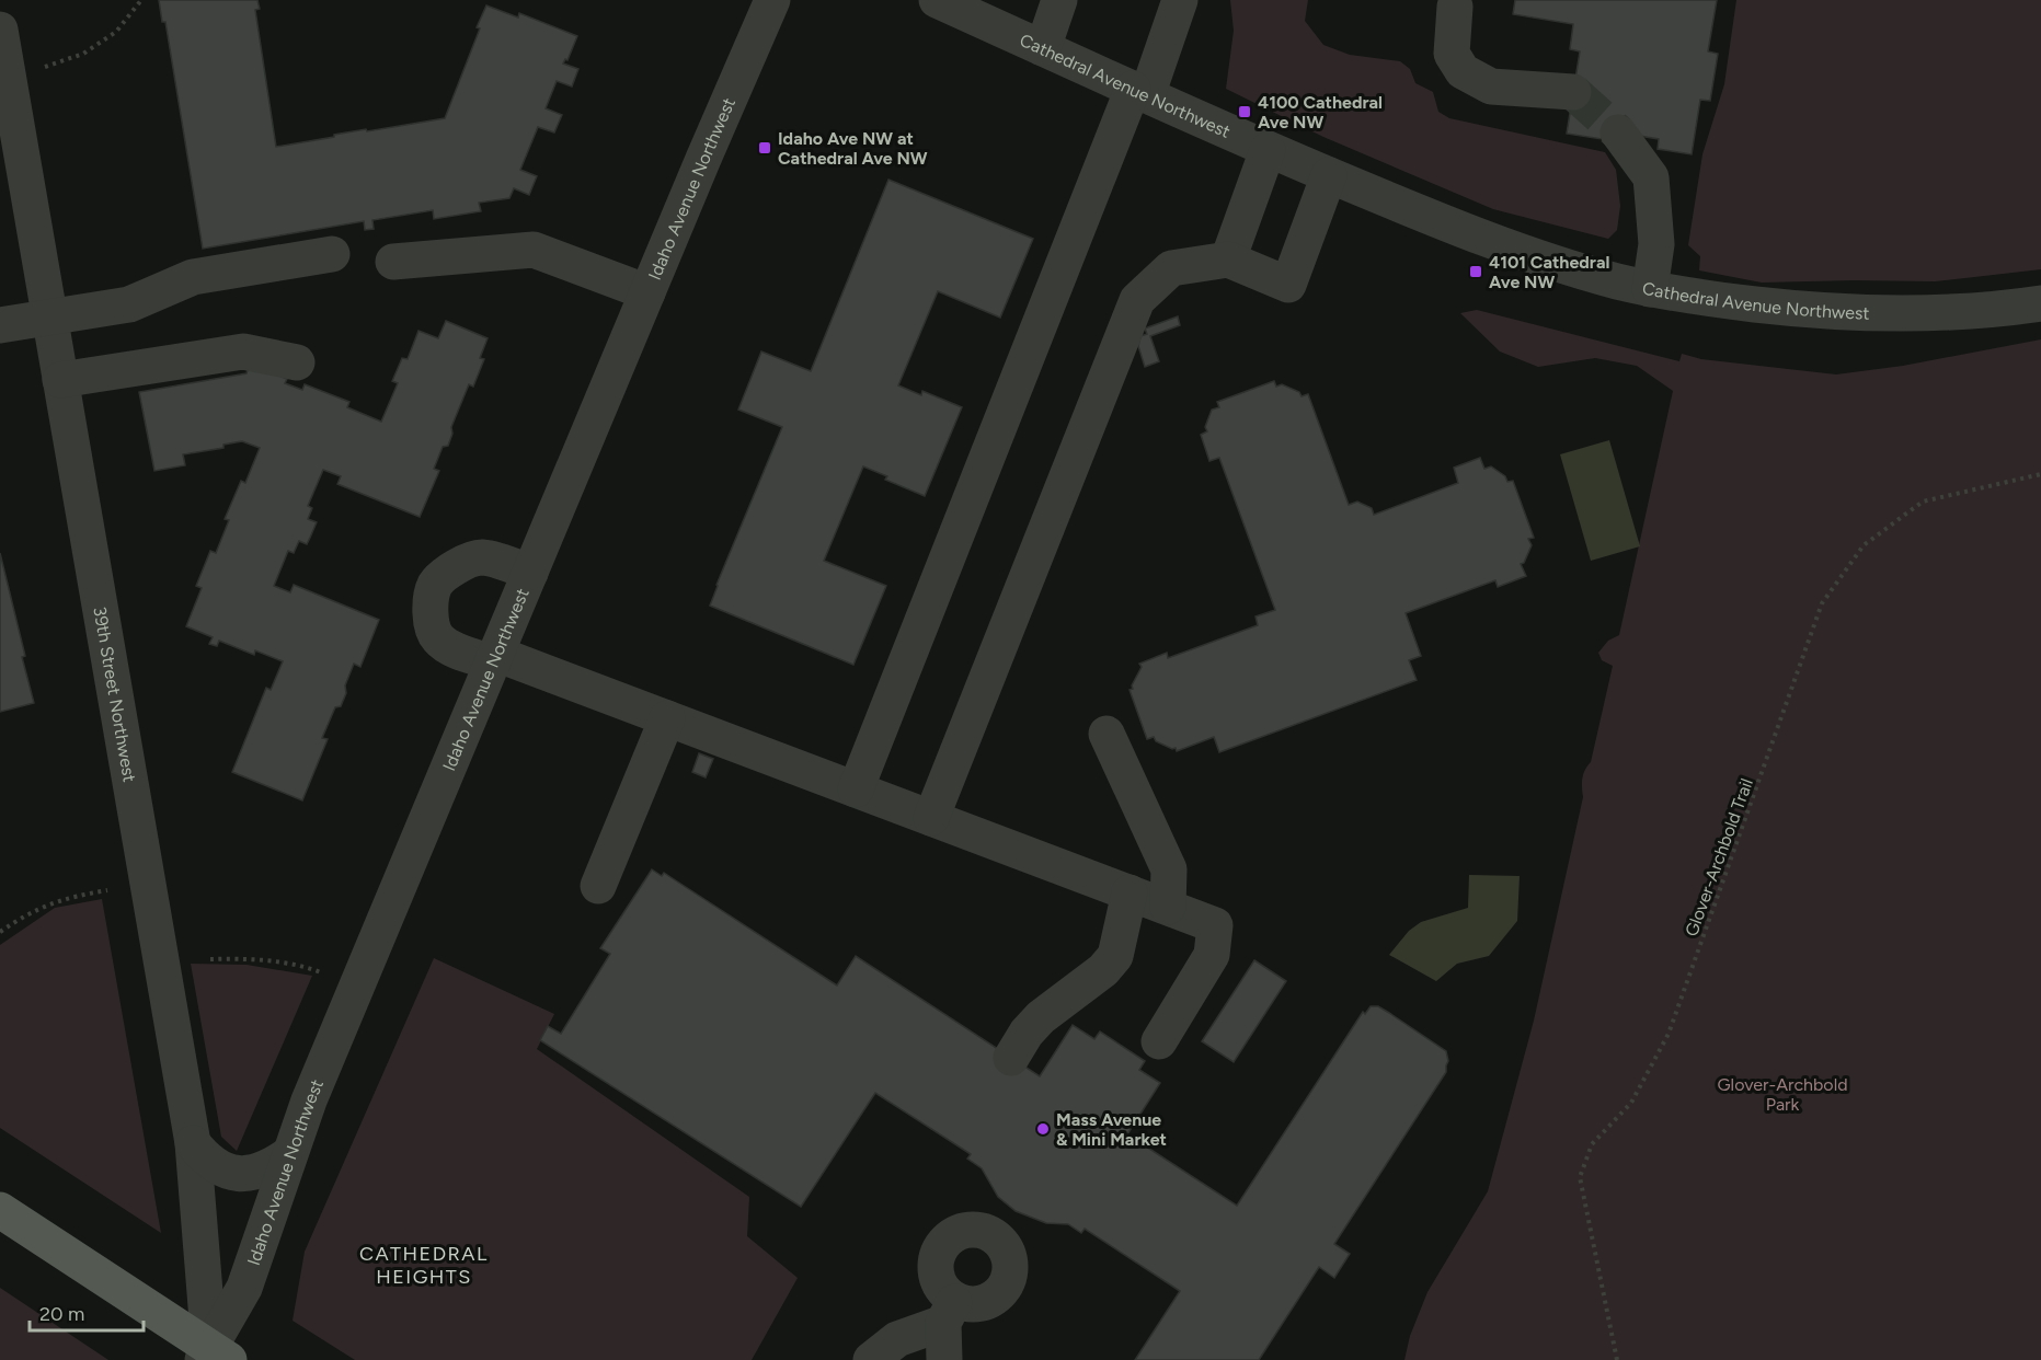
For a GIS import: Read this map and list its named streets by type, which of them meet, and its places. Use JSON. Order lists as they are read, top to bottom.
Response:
{
  "streets": {
    "street": ["Cathedral Avenue Northwest", "Idaho Avenue Northwest", "39th Street Northwest"],
    "path": ["Glover-Archbold Trail"]
  },
  "crossings": [
    ["Idaho Avenue Northwest", "39th Street Northwest"]
  ],
  "districts": ["CATHEDRAL HEIGHTS"],
  "parks": ["Glover-Archbold Park"],
  "places": {
    "transit": ["4100 Cathedral Ave NW", "Idaho Ave NW at Cathedral Ave NW", "4101 Cathedral Ave NW"],
    "other": ["Mass Avenue & Mini Market"]
  },
  "scale_bar": "20 m"
}
